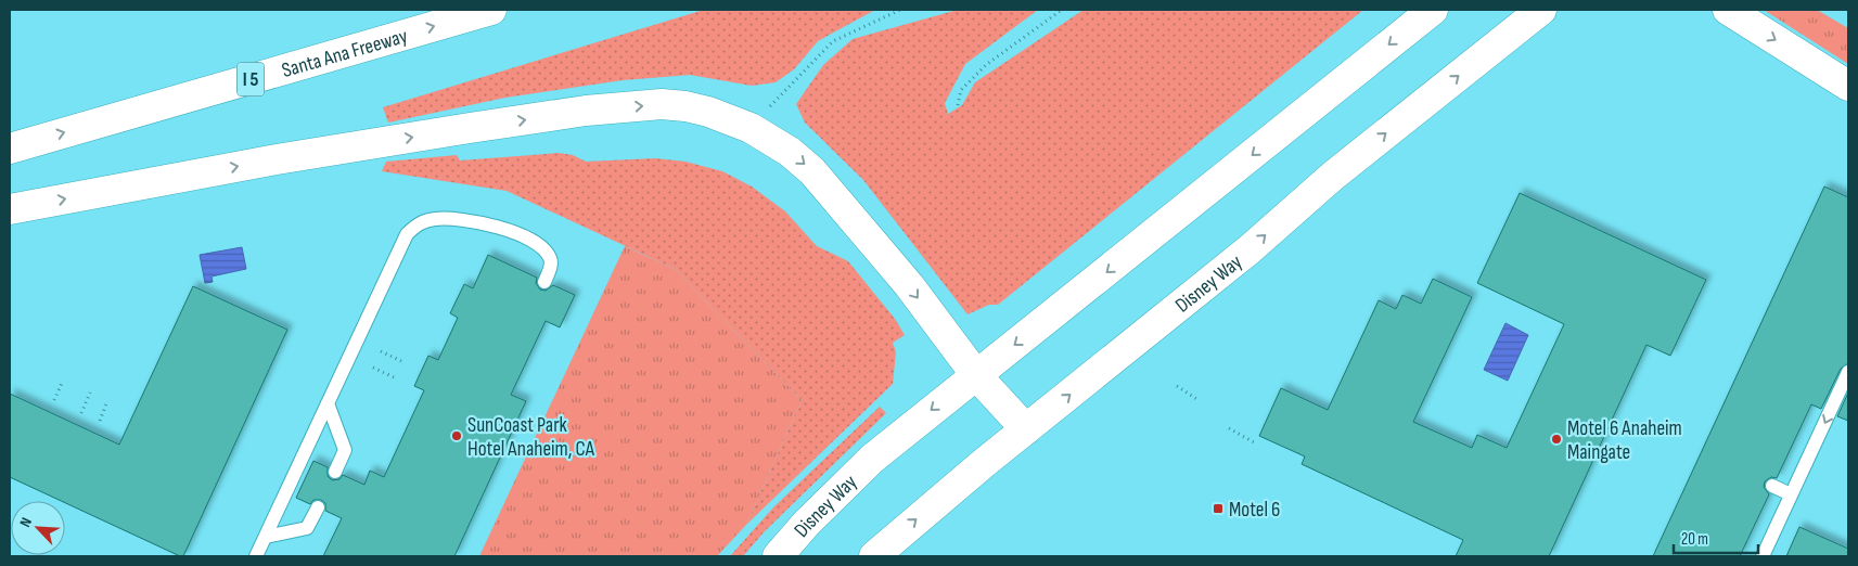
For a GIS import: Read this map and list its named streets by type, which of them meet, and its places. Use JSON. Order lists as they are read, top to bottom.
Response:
{
  "streets": {
    "main road": ["Santa Ana Freeway", "I 5", "Disney Way"]
  },
  "places": {
    "other": ["SunCoast Park Hotel Anaheim, CA", "Motel 6 Anaheim Maingate"],
    "transit": ["Motel 6"]
  },
  "scale_bar": "20 m",
  "north": "top left"
}
